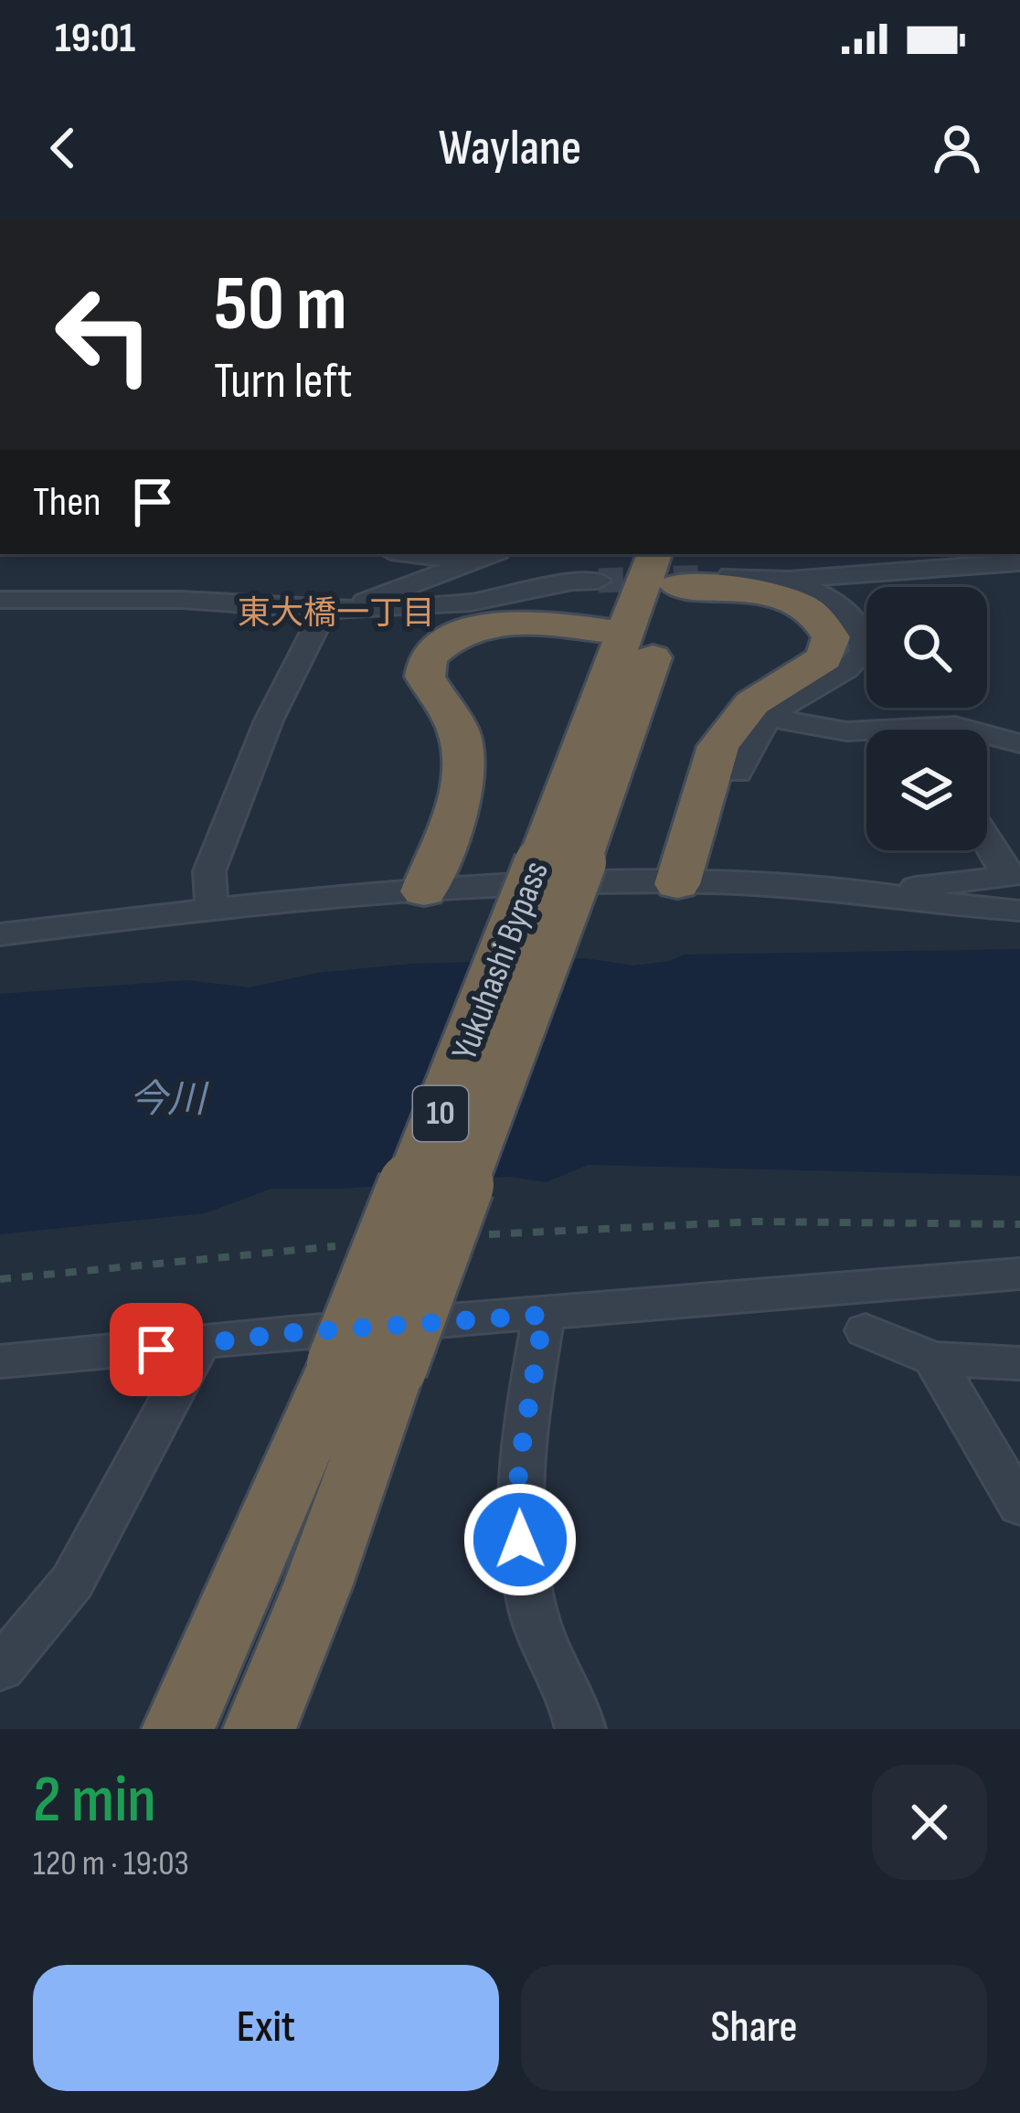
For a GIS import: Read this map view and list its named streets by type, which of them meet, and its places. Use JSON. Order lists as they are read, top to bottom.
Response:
{
  "streets": {
    "highway": ["Yukuhashi Bypass", "10"]
  },
  "districts": ["東大橋一丁目"],
  "water": ["今川"],
  "page": {
    "status": "19:01",
    "header": "Waylane",
    "turn": ["50 m", "Turn left"],
    "then": "Then",
    "heading": ["2 min", "120 m · 19:03"],
    "buttons": ["Exit", "Share"]
  }
}
